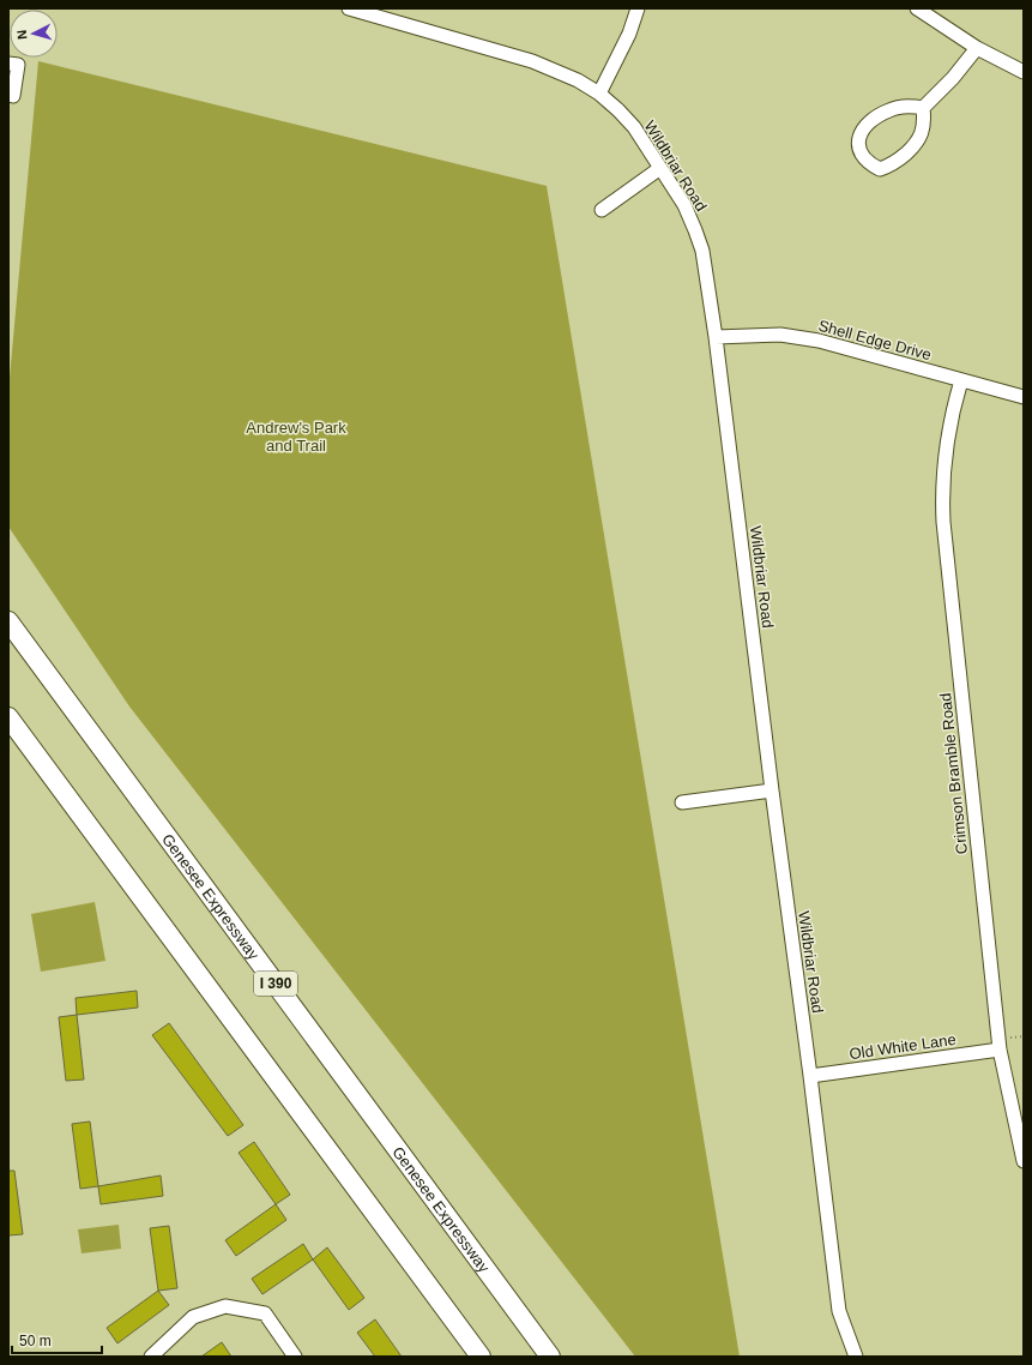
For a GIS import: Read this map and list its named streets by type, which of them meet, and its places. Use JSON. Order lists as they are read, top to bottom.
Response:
{
  "streets": {
    "highway": ["Genesee Expressway", "I 390"],
    "street": [
      "Wildbriar Road",
      "Shell Edge Drive",
      "Crimson Bramble Road",
      "Old White Lane"
    ]
  },
  "crossings": [
    ["Wildbriar Road", "Shell Edge Drive"],
    ["Wildbriar Road", "Old White Lane"],
    ["Shell Edge Drive", "Crimson Bramble Road"],
    ["Crimson Bramble Road", "Old White Lane"]
  ],
  "parks": ["Andrew's Park and Trail"],
  "scale_bar": "50 m",
  "north": "left"
}
